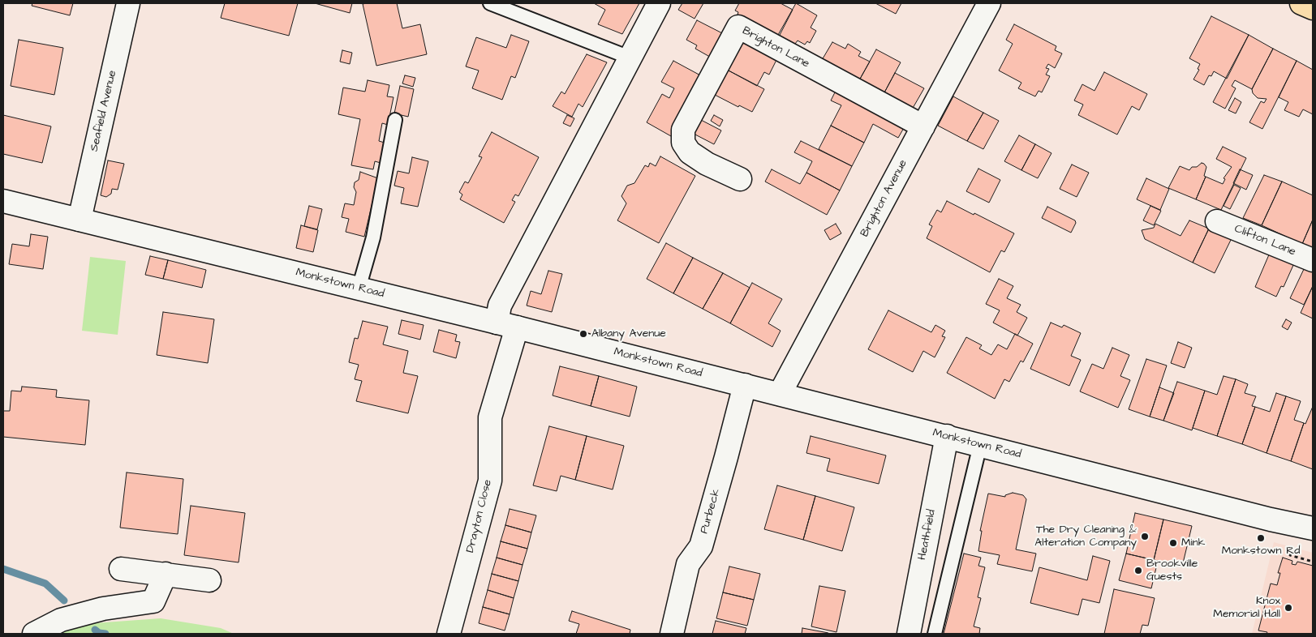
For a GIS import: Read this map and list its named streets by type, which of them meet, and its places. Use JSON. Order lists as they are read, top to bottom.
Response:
{
  "streets": {
    "street": [
      "Brighton Lane",
      "Seafield Avenue",
      "Brighton Avenue",
      "Clifton Lane",
      "Monkstown Road",
      "Purbeck",
      "Drayton Close",
      "Heathfield"
    ]
  },
  "crossings": [
    ["Brighton Lane", "Brighton Avenue"],
    ["Seafield Avenue", "Monkstown Road"],
    ["Brighton Avenue", "Monkstown Road"],
    ["Monkstown Road", "Purbeck"],
    ["Monkstown Road", "Drayton Close"],
    ["Monkstown Road", "Heathfield"]
  ],
  "places": [
    "Albany Avenue",
    "The Dry Cleaning & Alteration Company",
    "Monkstown Rd",
    "Mink",
    "Brookville Guests",
    "Knox Memorial Hall"
  ]
}
